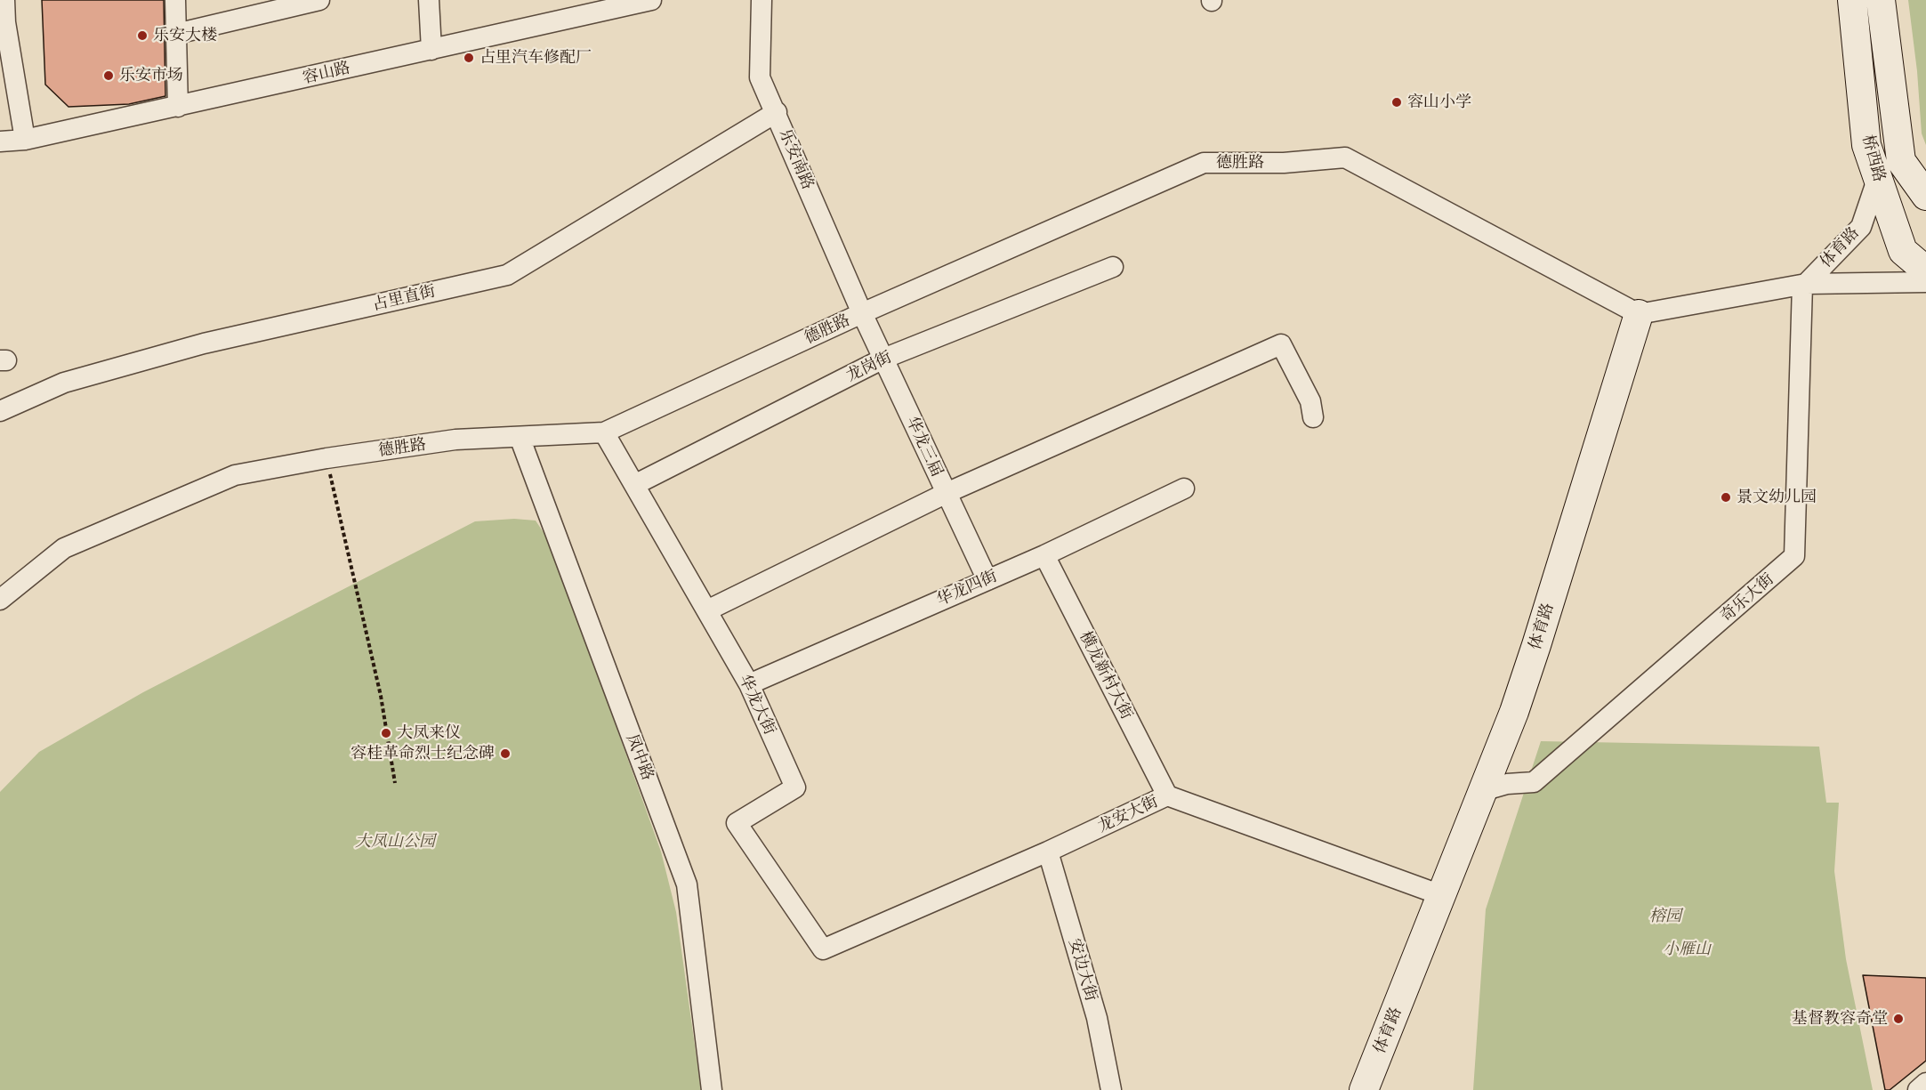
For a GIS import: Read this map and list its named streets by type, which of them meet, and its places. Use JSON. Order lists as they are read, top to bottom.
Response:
{
  "streets": {
    "street": [
      "容山路",
      "桥西路",
      "乐安南路",
      "德胜路",
      "体育路",
      "占里直街",
      "龙岗街",
      "华龙三届",
      "华龙四街",
      "奇乐大街",
      "横龙新村大街",
      "华龙大街",
      "凤中路",
      "龙安大街",
      "安边大街"
    ]
  },
  "crossings": [
    ["桥西路", "体育路"],
    ["乐安南路", "德胜路"],
    ["乐安南路", "占里直街"],
    ["乐安南路", "华龙三届"],
    ["德胜路", "体育路"],
    ["德胜路", "华龙三届"],
    ["德胜路", "华龙大街"],
    ["德胜路", "凤中路"],
    ["体育路", "奇乐大街"],
    ["体育路", "龙安大街"],
    ["龙岗街", "华龙三届"],
    ["龙岗街", "华龙大街"],
    ["华龙三届", "华龙四街"],
    ["华龙四街", "横龙新村大街"],
    ["华龙四街", "华龙大街"],
    ["横龙新村大街", "龙安大街"],
    ["华龙大街", "龙安大街"],
    ["龙安大街", "安边大街"]
  ],
  "parks": ["大凤山公园", "榕园", "小雁山"],
  "places": [
    "乐安大楼",
    "占里汽车修配厂",
    "乐安市场",
    "容山小学",
    "景文幼儿园",
    "大凤来仪",
    "容桂革命烈士纪念碑",
    "基督教容奇堂"
  ]
}
